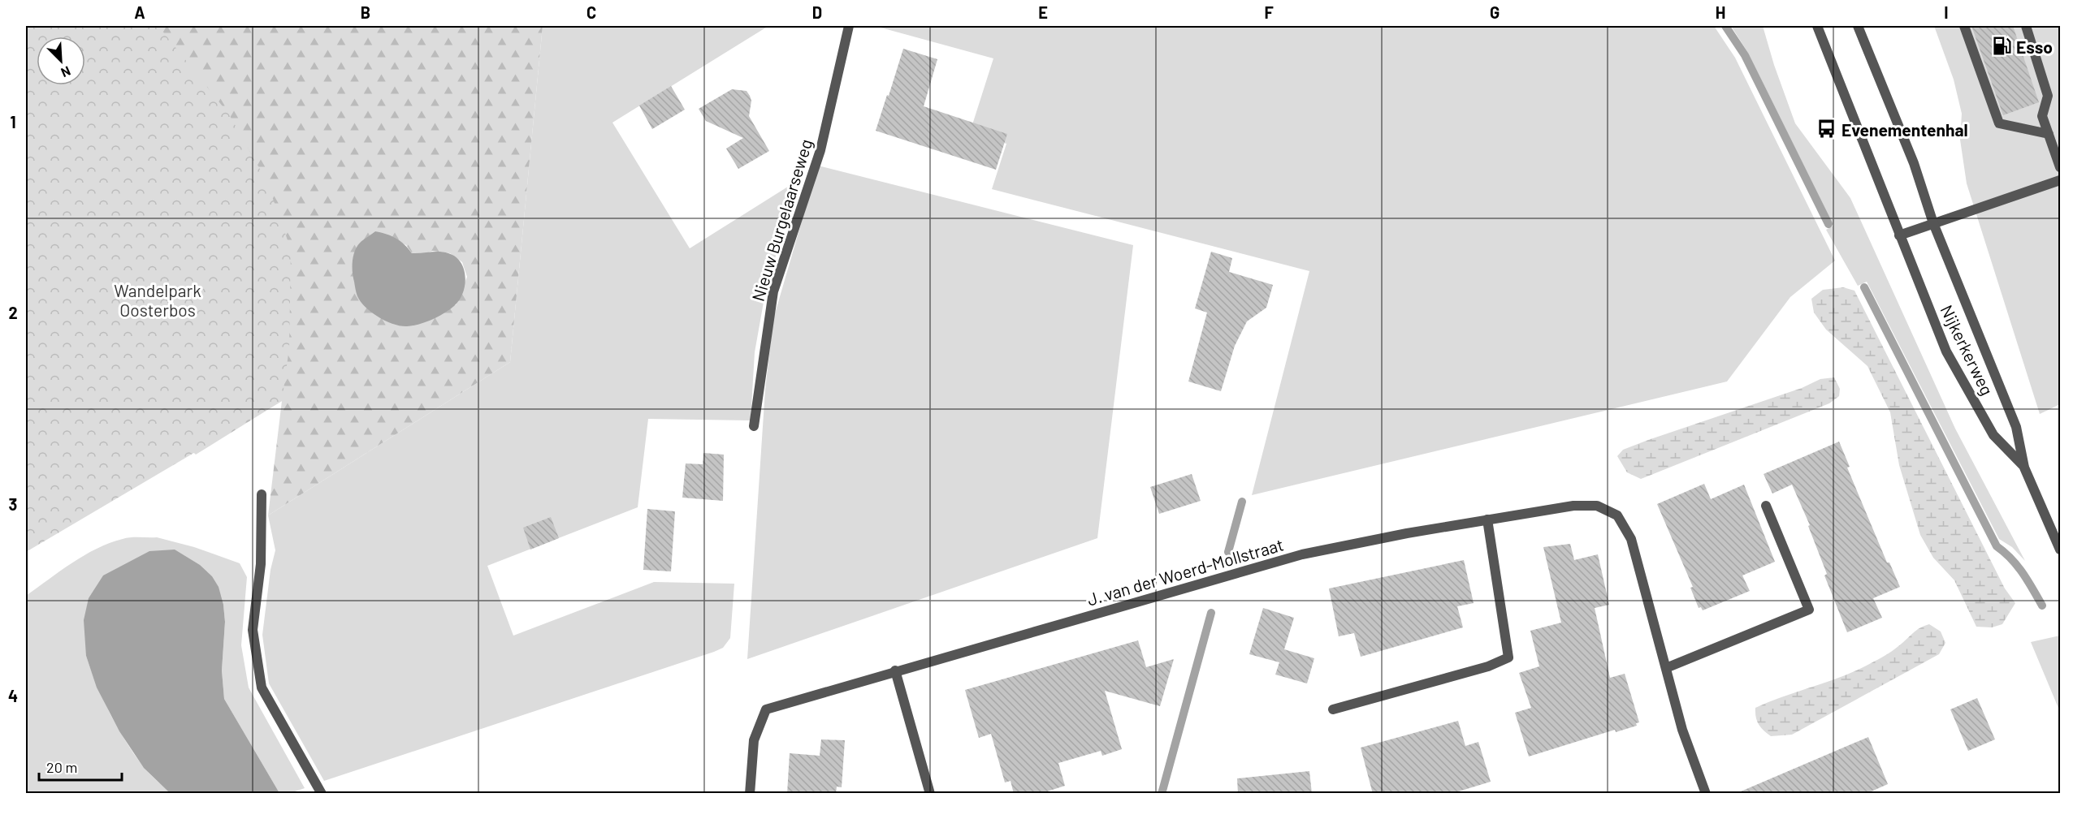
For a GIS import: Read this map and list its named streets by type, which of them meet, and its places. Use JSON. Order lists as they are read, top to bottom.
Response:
{
  "streets": {
    "street": ["Nieuw Burgelaarseweg", "Nijkerkerweg", "J. van der Woerd-Mollstraat"]
  },
  "parks": ["Wandelpark Oosterbos"],
  "places": {
    "fuel station": ["Esso"],
    "bus stop": ["Evenementenhal"]
  },
  "scale_bar": "20 m",
  "north": "bottom right",
  "grid": {
    "columns": [
      "A",
      "B",
      "C",
      "D",
      "E",
      "F",
      "G",
      "H",
      "I"
    ],
    "rows": [
      "1",
      "2",
      "3",
      "4"
    ]
  }
}
